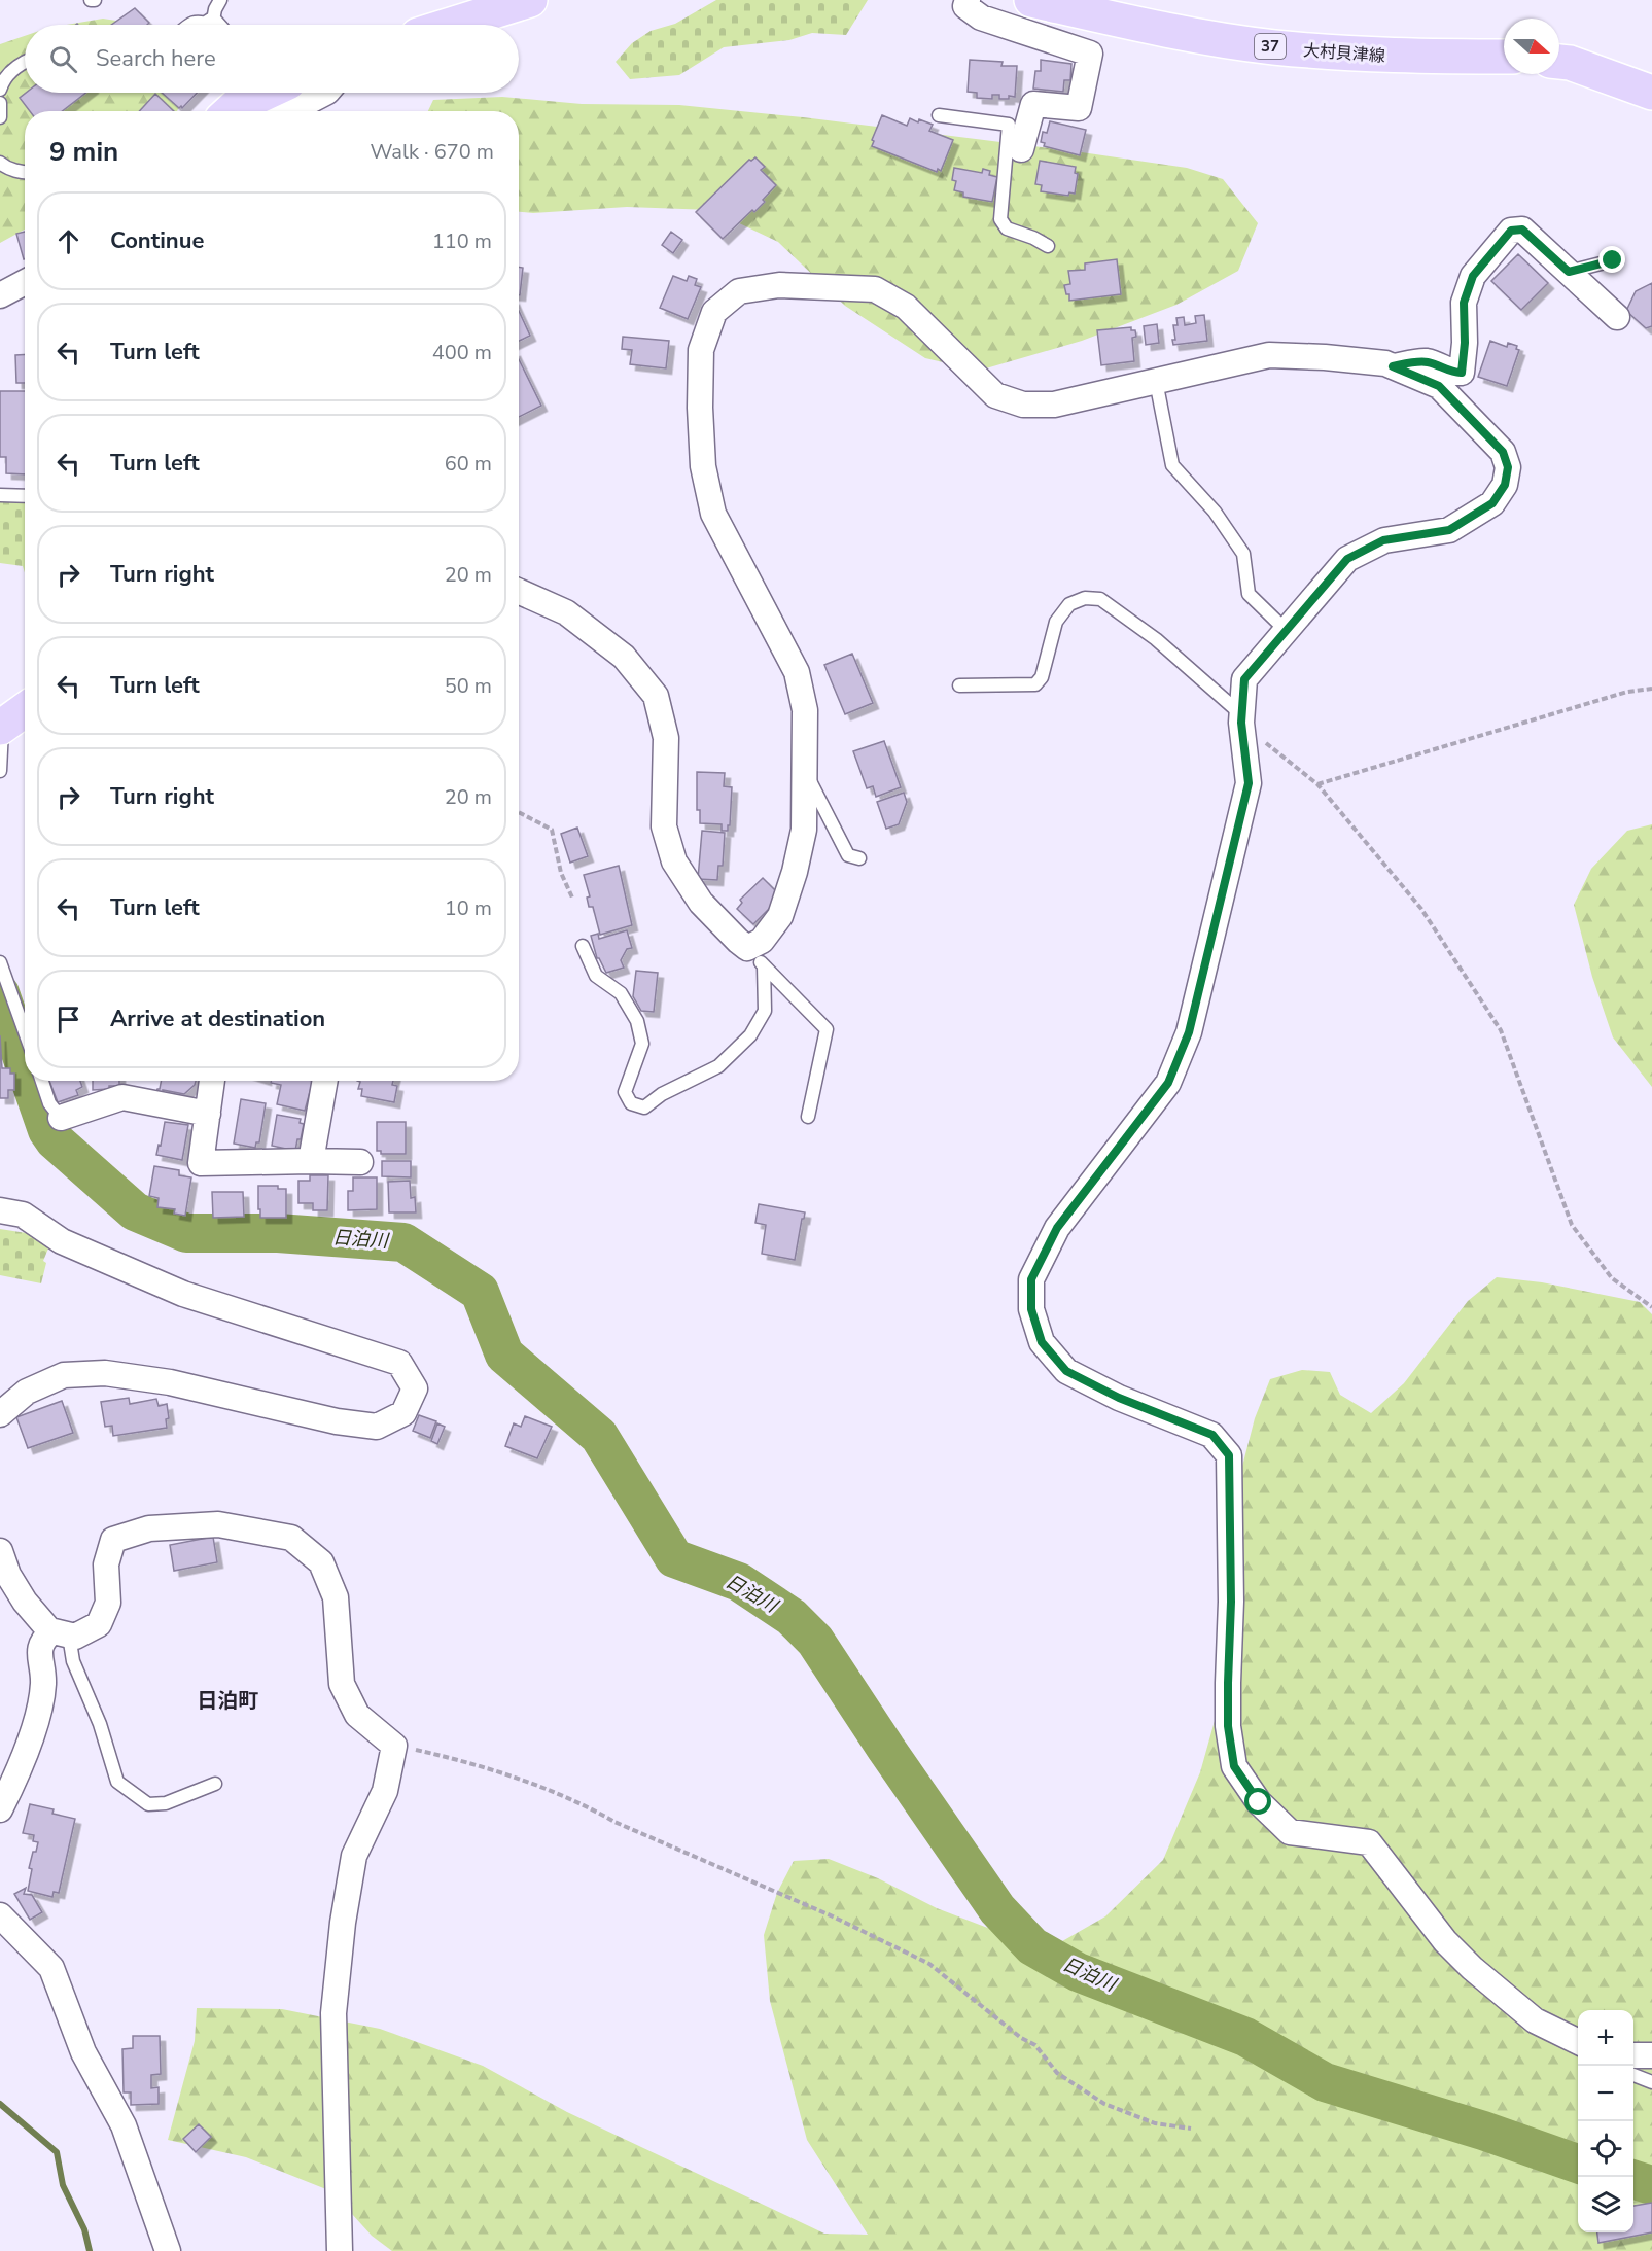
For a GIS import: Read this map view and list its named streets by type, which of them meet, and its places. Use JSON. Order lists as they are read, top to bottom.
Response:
{
  "streets": {
    "main road": ["37", "大村貝津線"]
  },
  "districts": ["日泊町"],
  "water": ["日泊川"],
  "north": "right",
  "page": {
    "search": "Search here",
    "heading": ["9 min", "Walk · 670 m"],
    "list": [
      ["Continue", "110 m"],
      ["Turn left", "400 m"],
      ["Turn left", "60 m"],
      ["Turn right", "20 m"],
      ["Turn left", "50 m"],
      ["Turn right", "20 m"],
      ["Turn left", "10 m"],
      "Arrive at destination"
    ],
    "map_buttons": ["+", "−"]
  }
}
